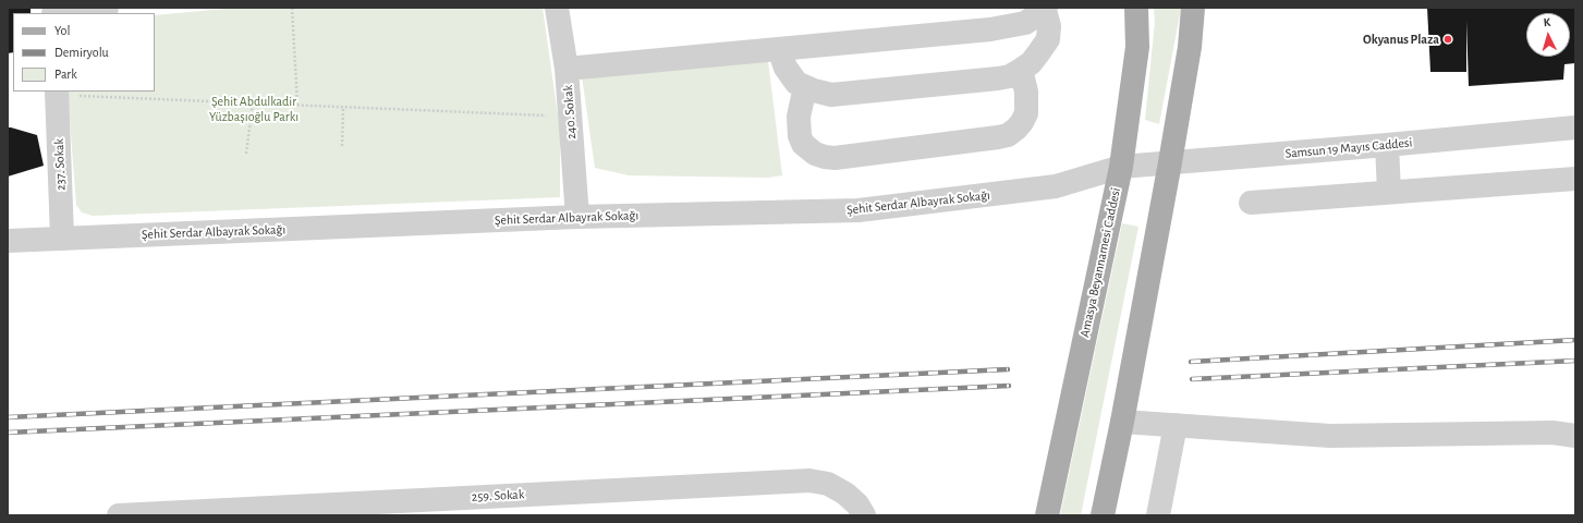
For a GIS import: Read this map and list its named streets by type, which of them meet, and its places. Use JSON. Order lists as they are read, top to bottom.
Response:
{
  "streets": {
    "main road": ["Amasya Beyannamesi Caddesi"],
    "street": [
      "240. Sokak",
      "Samsun 19 Mayıs Caddesi",
      "237. Sokak",
      "Şehit Serdar Albayrak Sokağı",
      "259. Sokak"
    ]
  },
  "crossings": [
    ["240. Sokak", "Şehit Serdar Albayrak Sokağı"],
    ["Samsun 19 Mayıs Caddesi", "Şehit Serdar Albayrak Sokağı"],
    ["Samsun 19 Mayıs Caddesi", "Amasya Beyannamesi Caddesi"],
    ["237. Sokak", "Şehit Serdar Albayrak Sokağı"],
    ["Şehit Serdar Albayrak Sokağı", "Amasya Beyannamesi Caddesi"]
  ],
  "parks": ["Şehit Abdulkadir Yüzbaşıoğlu Parkı"],
  "places": ["Okyanus Plaza"],
  "legend": ["Yol", "Demiryolu", "Park"],
  "north": "top"
}
